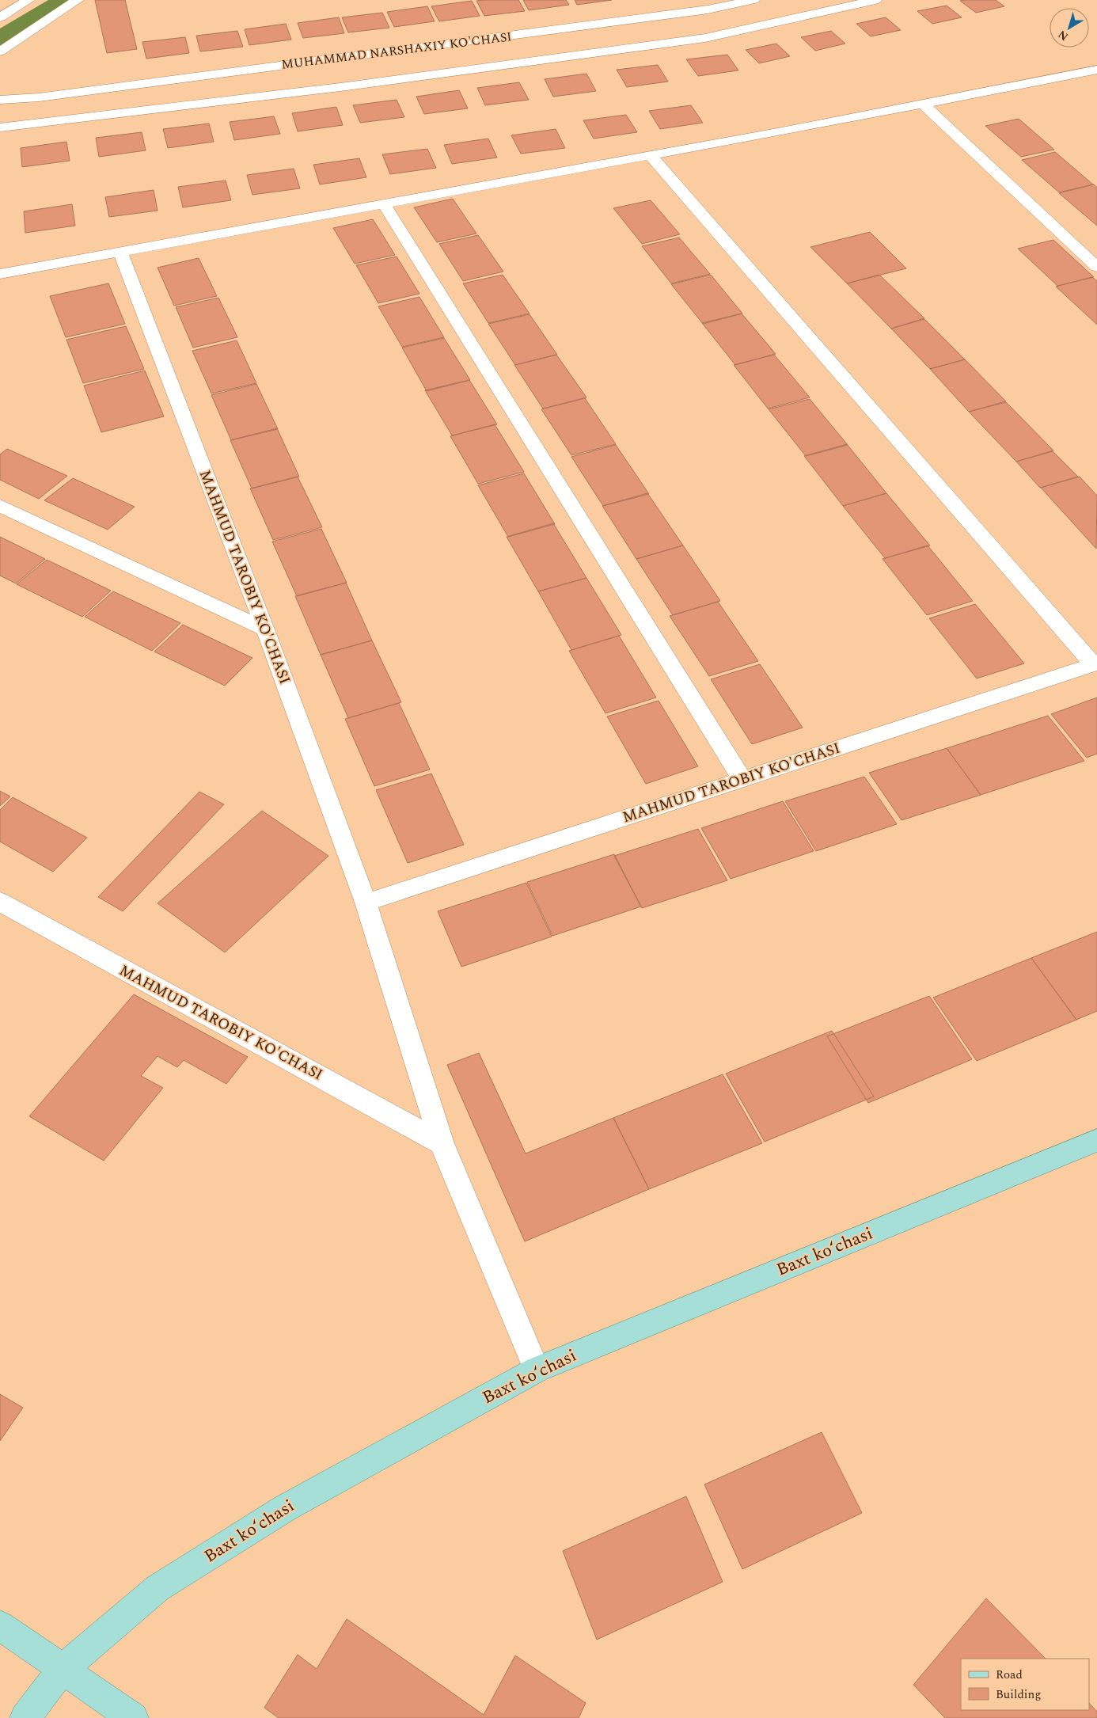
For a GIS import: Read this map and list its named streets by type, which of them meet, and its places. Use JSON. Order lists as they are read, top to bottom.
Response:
{
  "streets": {
    "main road": ["Baxt koʻchasi"],
    "street": ["MUHAMMAD NARSHAXIY KO'CHASI", "MAHMUD TAROBIY KO'CHASI"]
  },
  "crossings": [
    ["MAHMUD TAROBIY KO'CHASI", "Baxt koʻchasi"]
  ],
  "legend": ["Road", "Building"],
  "north": "bottom left"
}
